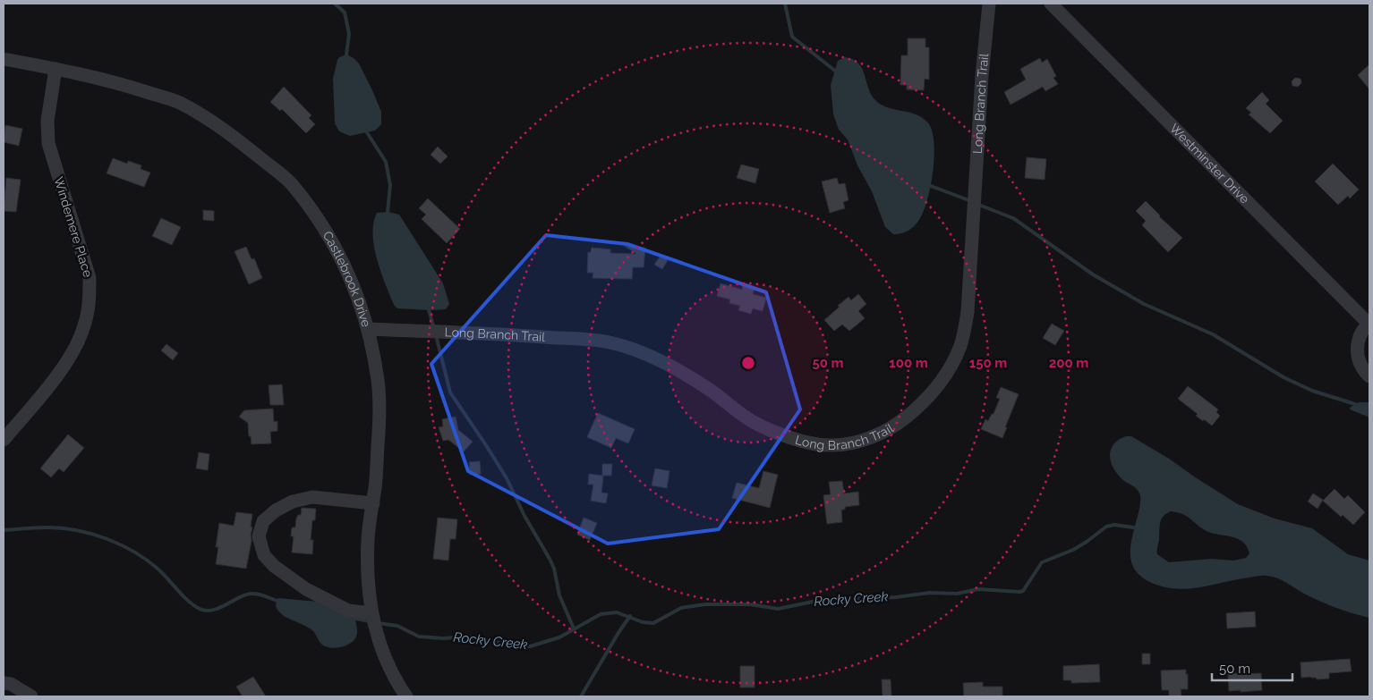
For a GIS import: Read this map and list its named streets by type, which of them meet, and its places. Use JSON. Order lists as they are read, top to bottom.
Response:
{
  "streets": {
    "street": [
      "Long Branch Trail",
      "Westminster Drive",
      "Windemere Place",
      "Castlebrook Drive"
    ]
  },
  "crossings": [
    ["Long Branch Trail", "Castlebrook Drive"],
    ["Windemere Place", "Castlebrook Drive"]
  ],
  "water": ["Rocky Creek"],
  "scale_bar": "50 m",
  "rings": [
    "50 m",
    "100 m",
    "150 m",
    "200 m"
  ]
}
